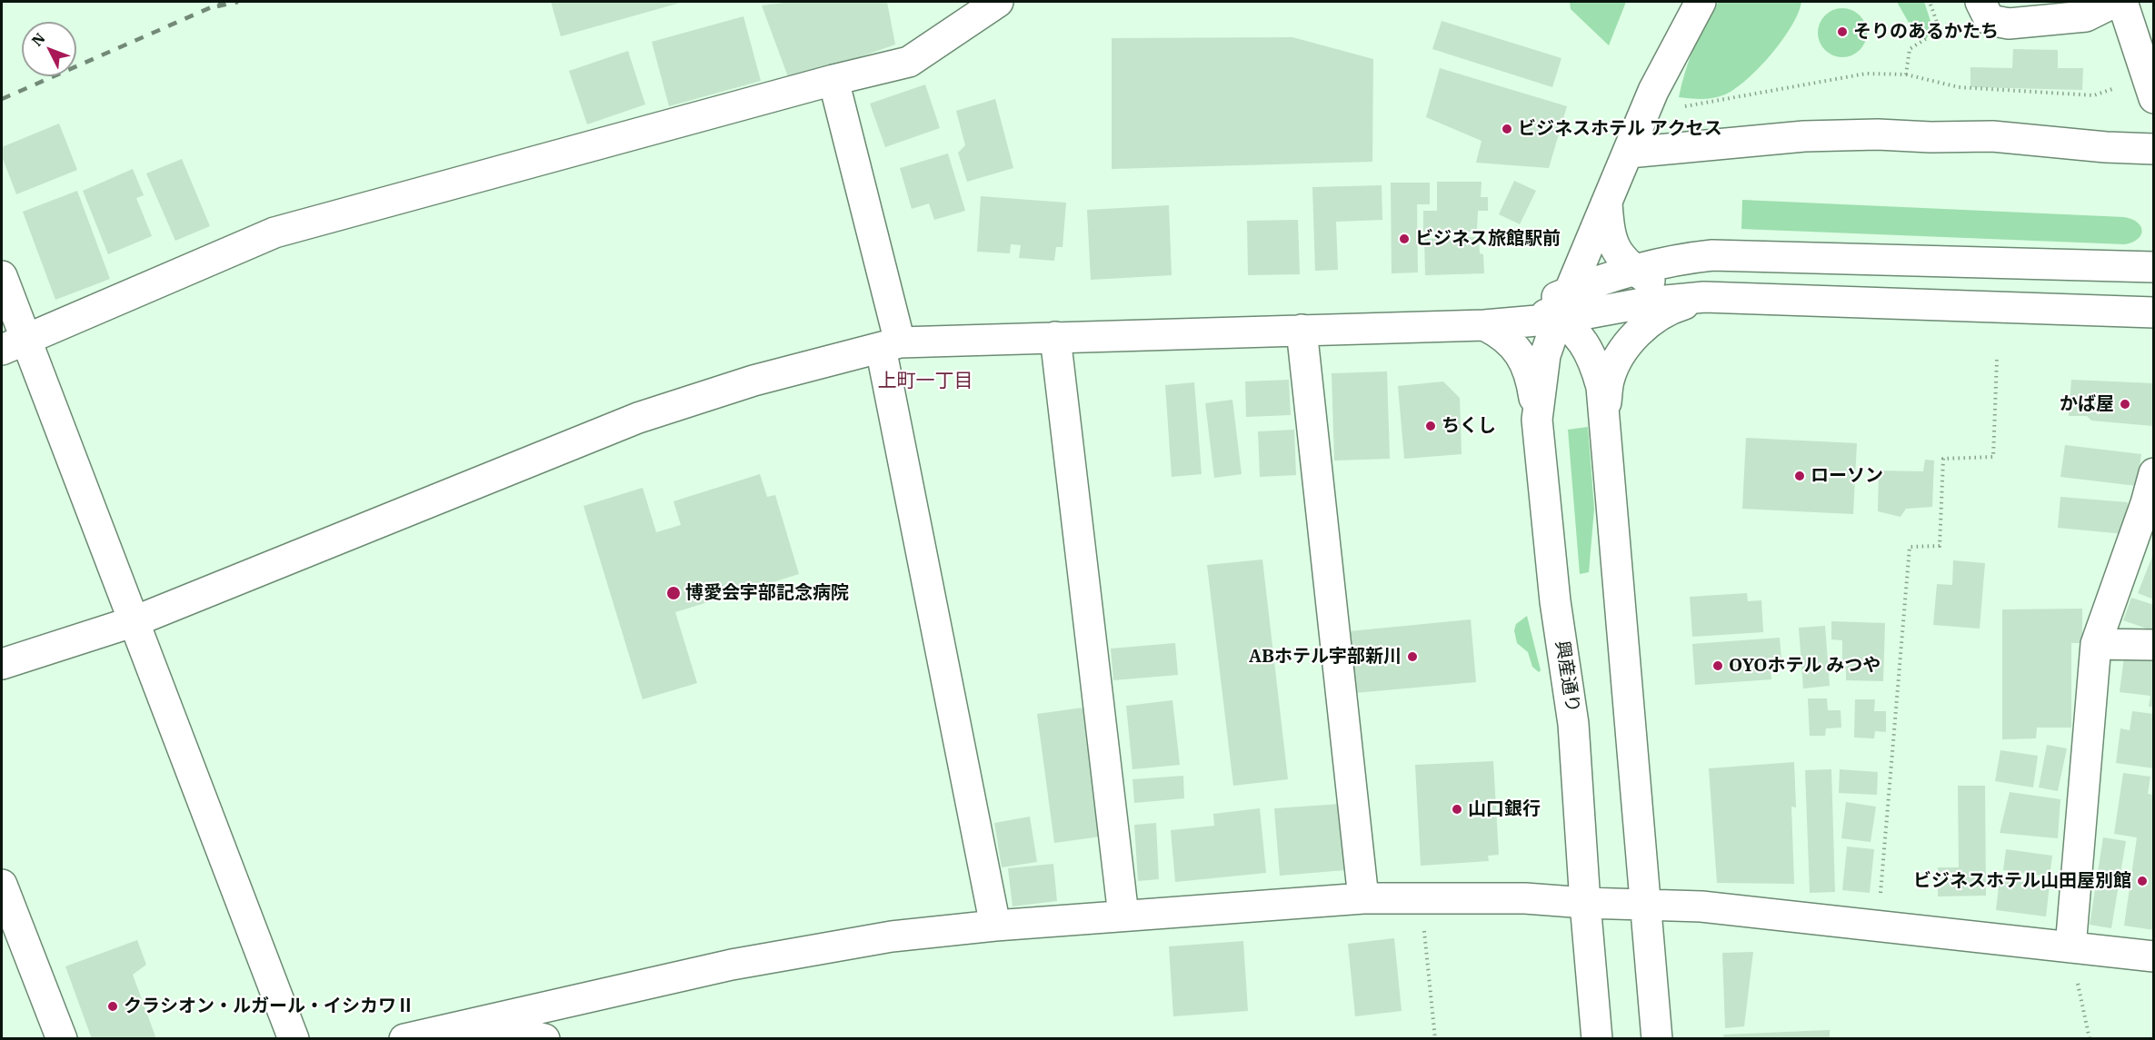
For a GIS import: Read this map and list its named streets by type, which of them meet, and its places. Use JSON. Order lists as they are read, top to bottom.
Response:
{
  "streets": {
    "street": ["興産通り"]
  },
  "districts": ["上町一丁目"],
  "places": [
    "そりのあるかたち",
    "ビジネスホテル アクセス",
    "ビジネス旅館駅前",
    "かば屋",
    "ちくし",
    "ローソン",
    "博愛会宇部記念病院",
    "ABホテル宇部新川",
    "OYOホテル みつや",
    "山口銀行",
    "ビジネスホテル山田屋別館",
    "クラシオン・ルガール・イシカワⅡ"
  ],
  "north": "top left"
}
